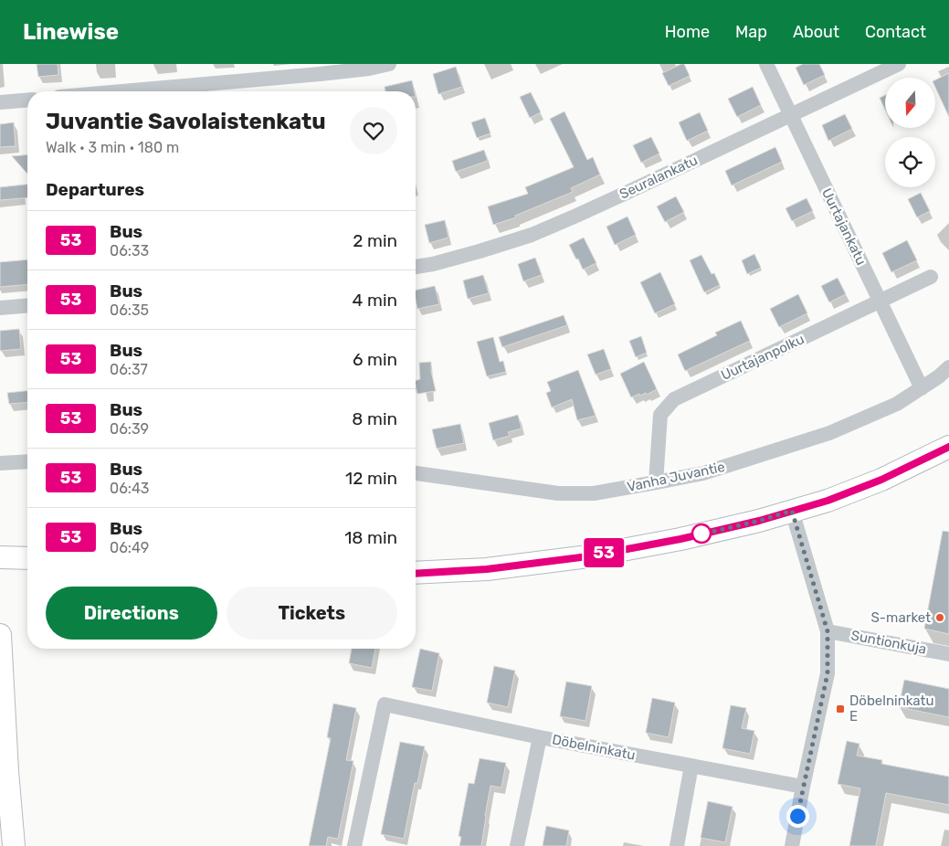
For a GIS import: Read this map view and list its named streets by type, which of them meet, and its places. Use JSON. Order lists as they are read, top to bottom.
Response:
{
  "streets": {
    "street": [
      "Seuralankatu",
      "Uurtajankatu",
      "Uurtajanpolku",
      "Vanha Juvantie",
      "Suntionkuja",
      "Döbelninkatu"
    ]
  },
  "crossings": [
    ["Seuralankatu", "Uurtajankatu"],
    ["Uurtajankatu", "Uurtajanpolku"],
    ["Uurtajankatu", "Vanha Juvantie"],
    ["Uurtajanpolku", "Vanha Juvantie"]
  ],
  "places": {
    "other": ["S-market"],
    "transit": ["Döbelninkatu E"]
  },
  "lines": ["bus line 53"],
  "north": "bottom",
  "page": {
    "header": "Linewise",
    "nav": [
      "Home",
      "Map",
      "About",
      "Contact"
    ],
    "on_map": "53",
    "heading": [
      ["Juvantie Savolaistenkatu", "Walk · 3 min · 180 m"],
      "Departures"
    ],
    "list": [
      {
        "mark": "53",
        "name": "Bus",
        "note": "06:33",
        "value": "2 min"
      },
      {
        "mark": "53",
        "name": "Bus",
        "note": "06:35",
        "value": "4 min"
      },
      {
        "mark": "53",
        "name": "Bus",
        "note": "06:37",
        "value": "6 min"
      },
      {
        "mark": "53",
        "name": "Bus",
        "note": "06:39",
        "value": "8 min"
      },
      {
        "mark": "53",
        "name": "Bus",
        "note": "06:43",
        "value": "12 min"
      },
      {
        "mark": "53",
        "name": "Bus",
        "note": "06:49",
        "value": "18 min"
      }
    ],
    "buttons": ["Directions", "Tickets"]
  }
}
